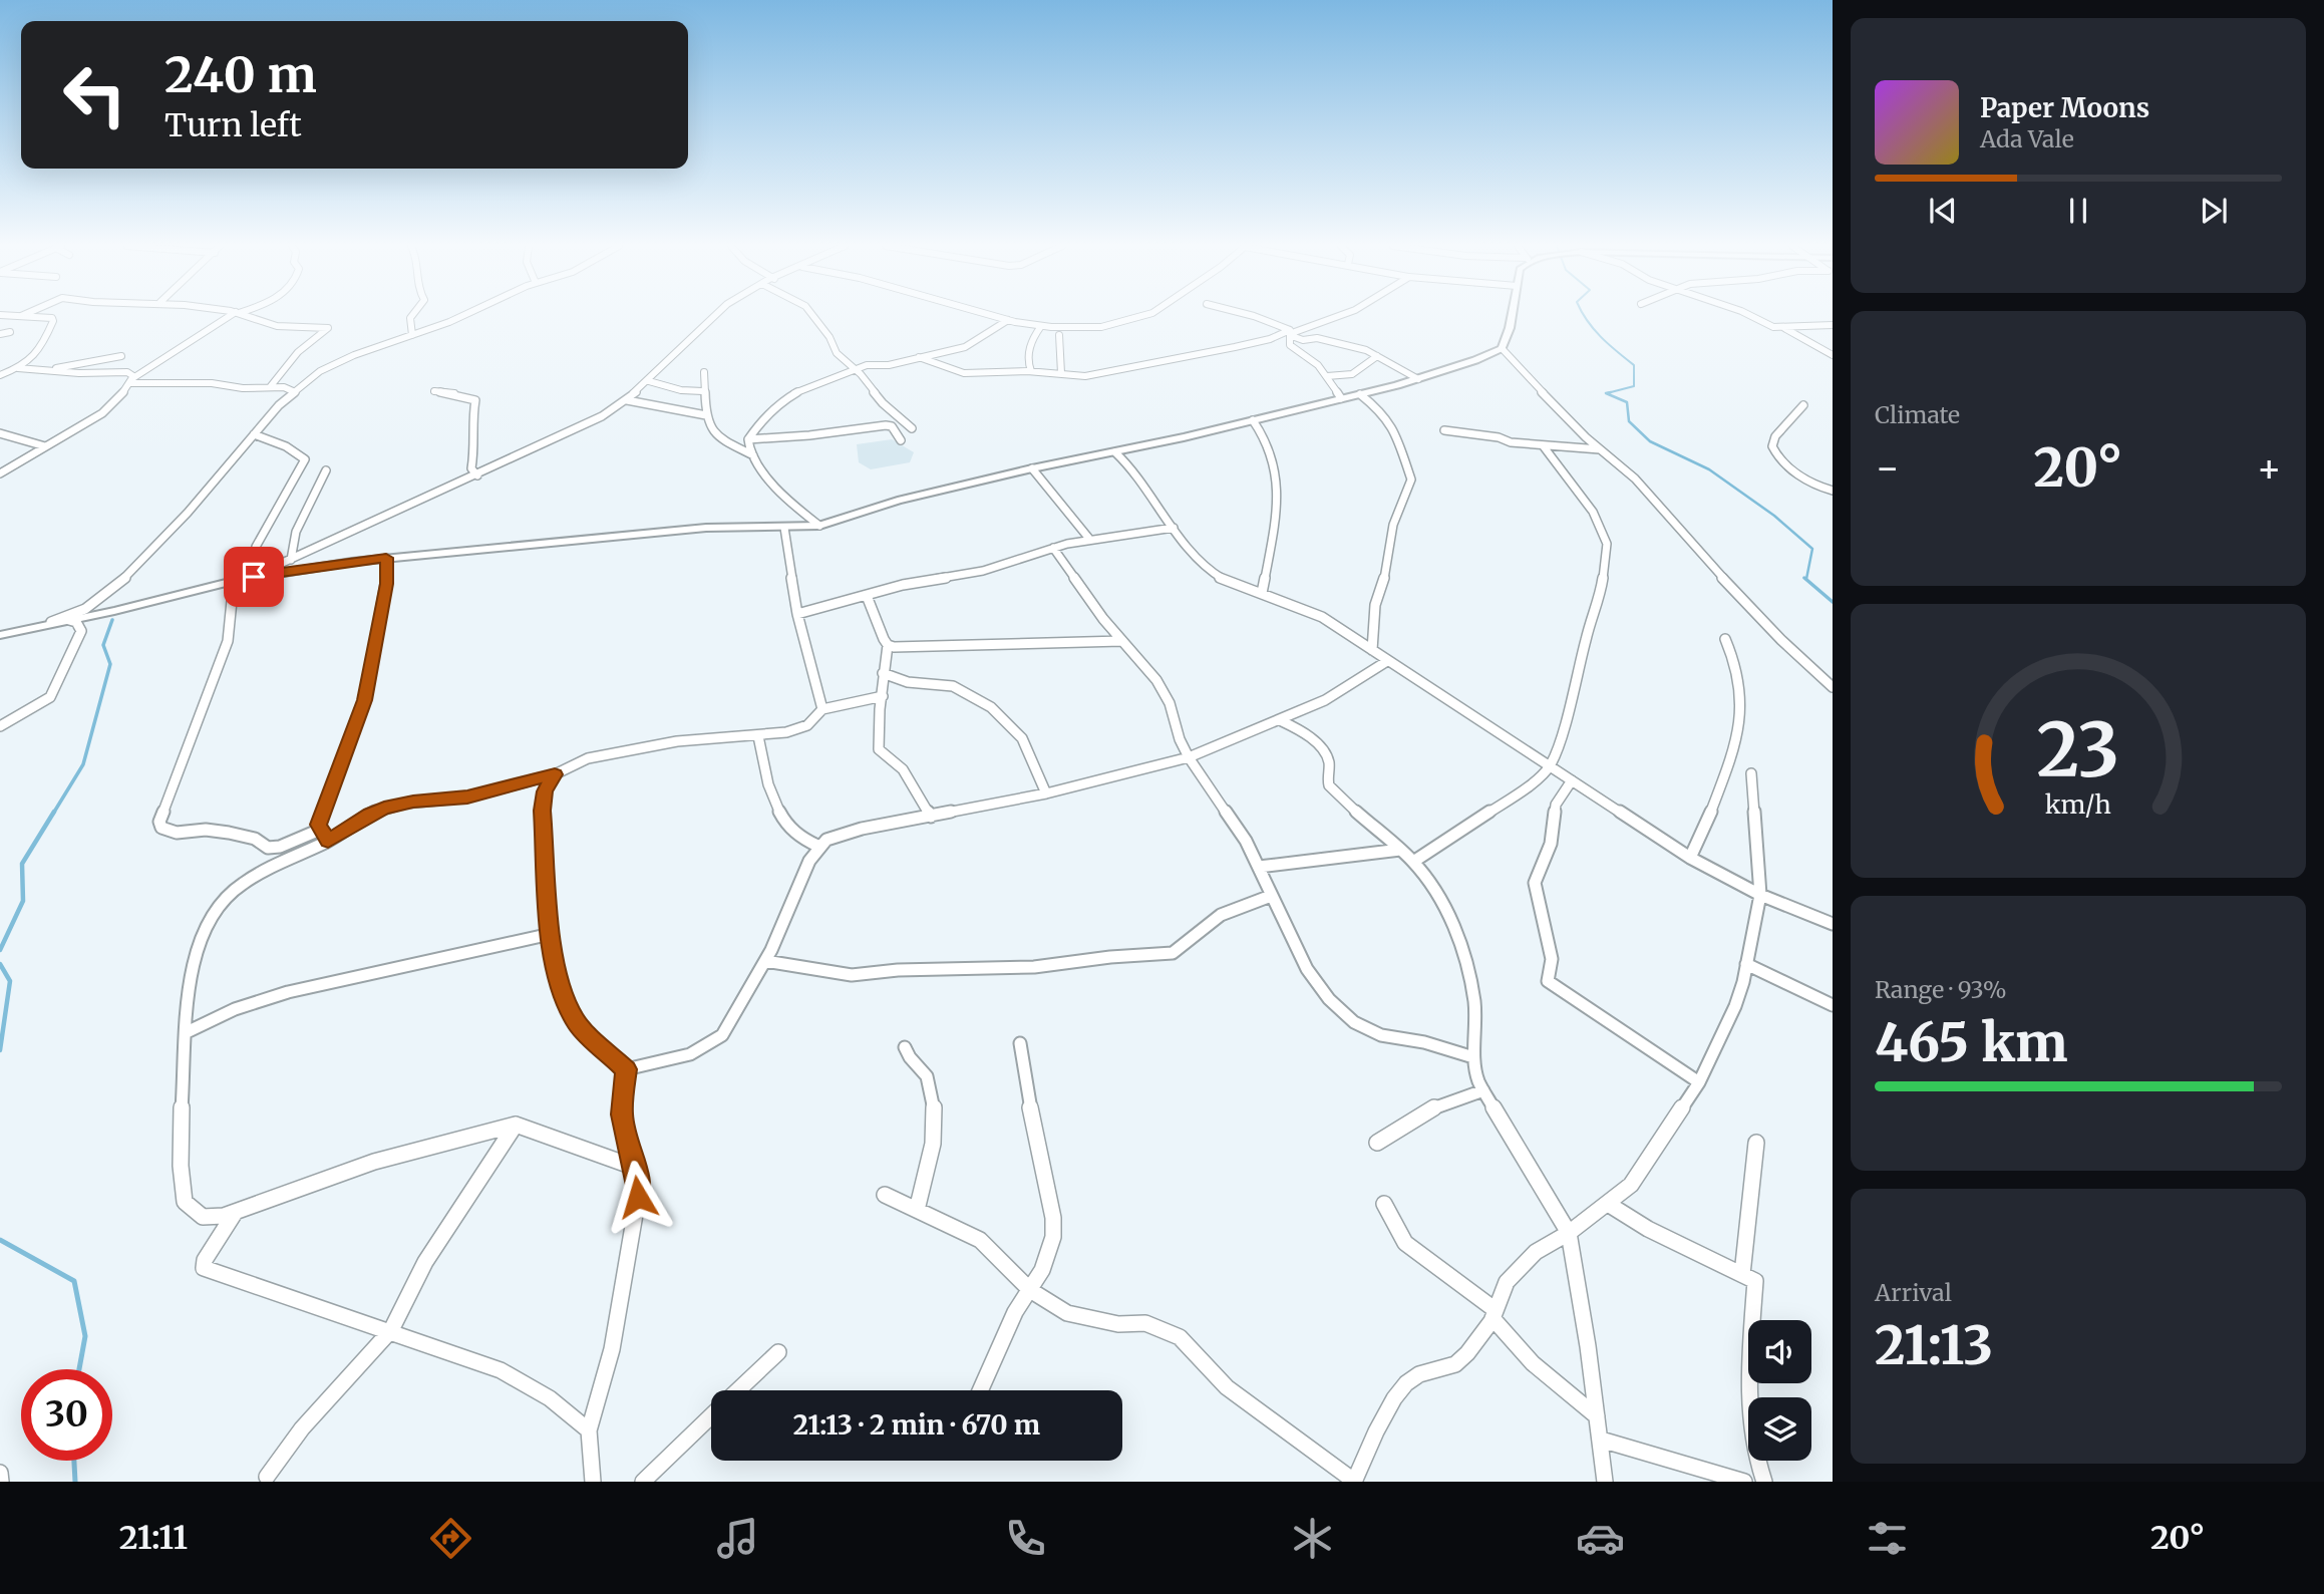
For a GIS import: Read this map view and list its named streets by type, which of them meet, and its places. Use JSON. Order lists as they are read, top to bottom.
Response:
{
  "page": {
    "turn": ["240 m", "Turn left"],
    "song": ["Paper Moons", "Ada Vale"],
    "tile": [
      "Climate",
      ["Range · 93%", "465 km"],
      ["Arrival", "21:13"]
    ],
    "heat": ["−", "20°", "+"],
    "limit": "30",
    "trip": "21:13 · 2 min · 670 m",
    "tabs": ["21:11", "20°"],
    "gauge": ["23", "km/h"]
  }
}
